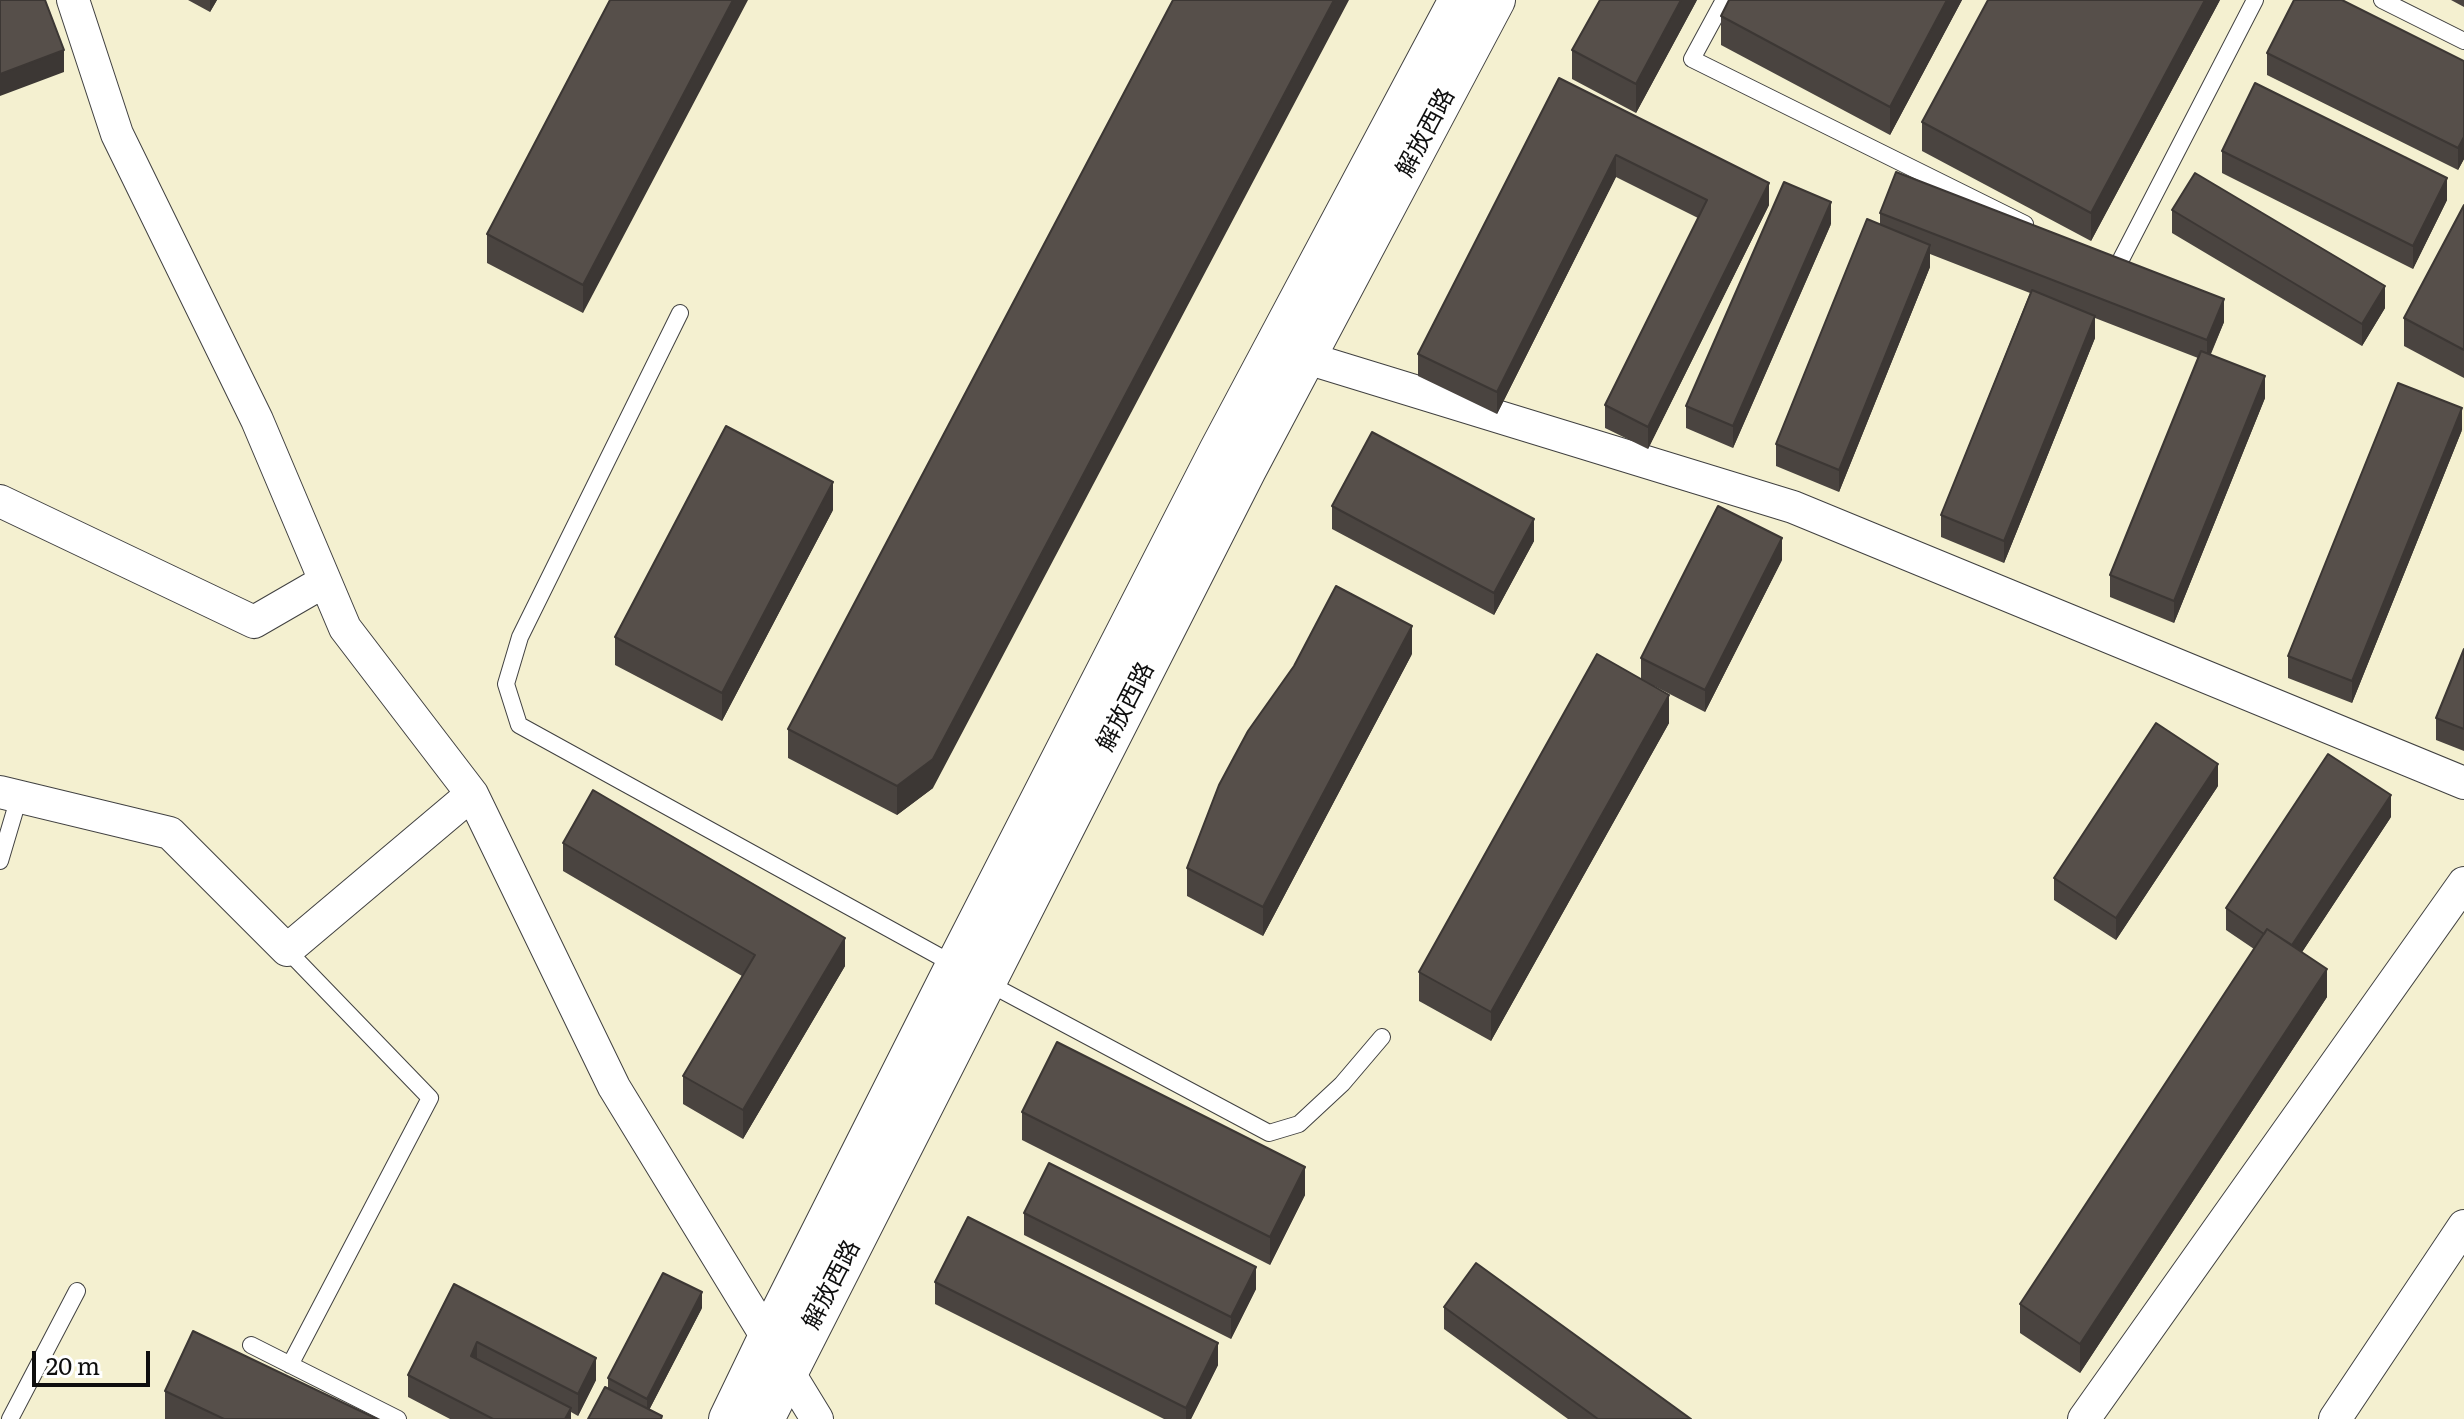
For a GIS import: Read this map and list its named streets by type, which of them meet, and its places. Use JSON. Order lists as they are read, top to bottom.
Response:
{
  "streets": {
    "street": ["解放西路"]
  },
  "scale_bar": "20 m"
}
